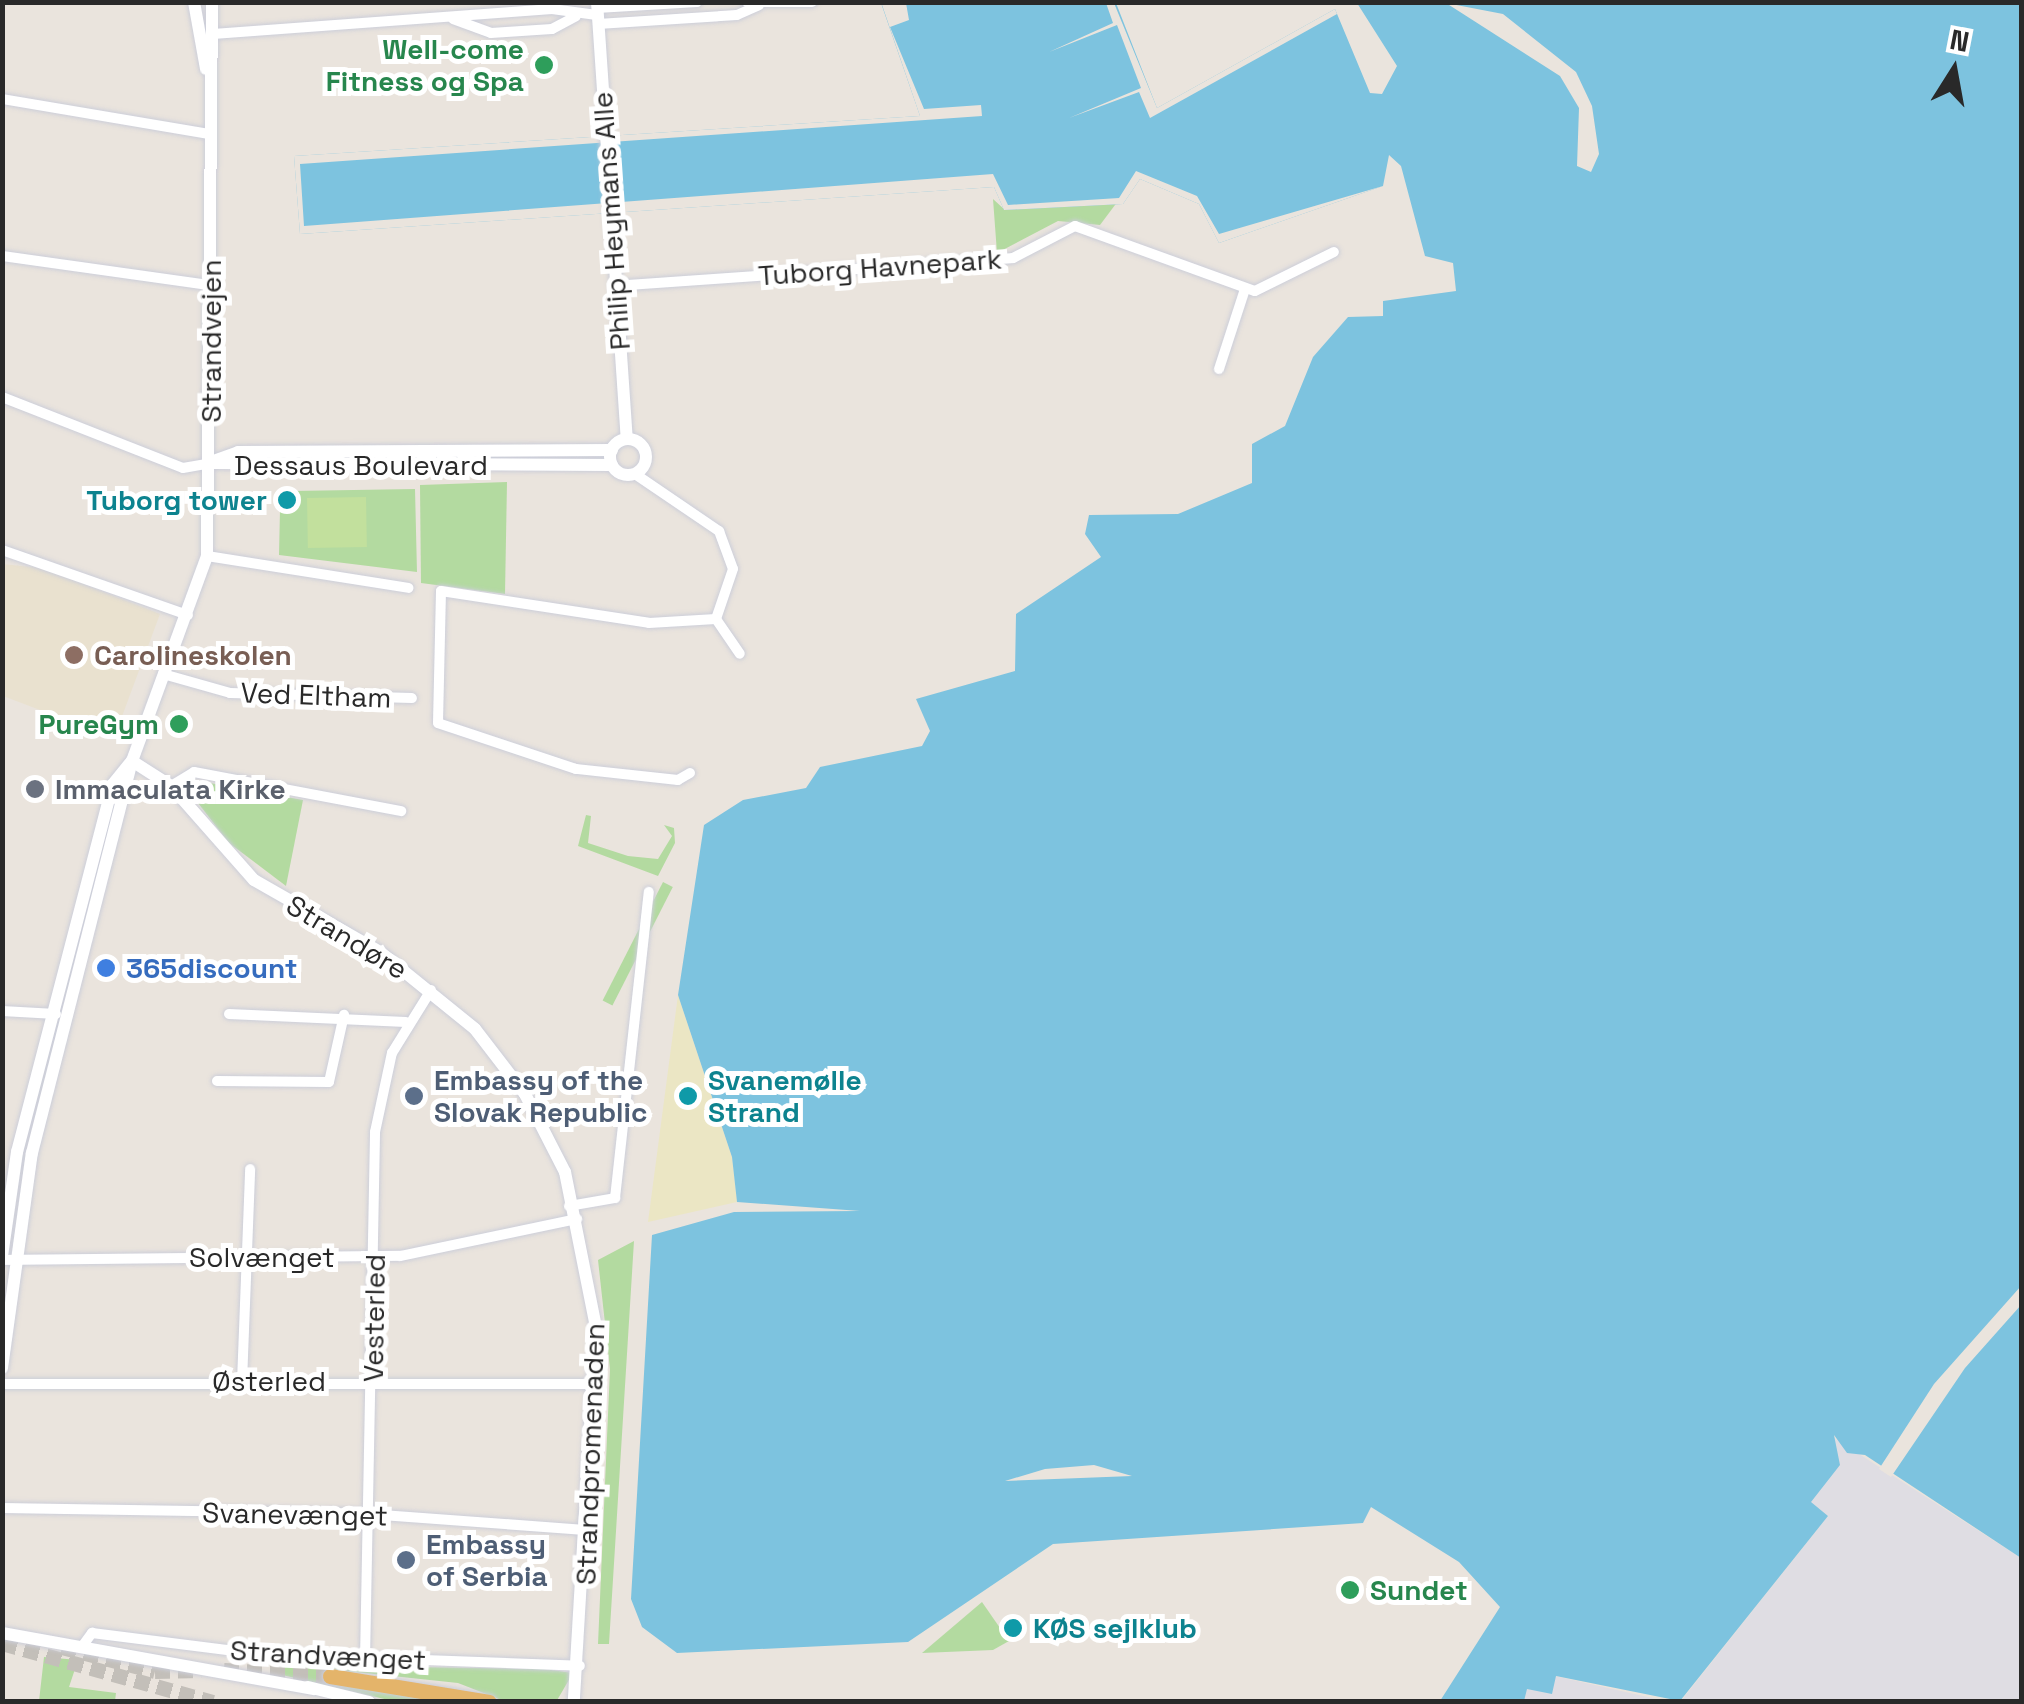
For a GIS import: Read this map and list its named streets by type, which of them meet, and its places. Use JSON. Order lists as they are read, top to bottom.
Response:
{
  "streets": {
    "street": [
      "Philip Heymans Alle",
      "Tuborg Havnepark",
      "Strandvejen",
      "Dessaus Boulevard",
      "Ved Eltham",
      "Strandøre",
      "Solvænget",
      "Vesterled",
      "Østerled",
      "Strandpromenaden",
      "Svanevænget",
      "Strandvænget"
    ]
  },
  "crossings": [
    ["Philip Heymans Alle", "Tuborg Havnepark"],
    ["Strandvejen", "Dessaus Boulevard"],
    ["Strandvejen", "Ved Eltham"],
    ["Strandvejen", "Strandøre"],
    ["Strandvejen", "Solvænget"],
    ["Strandøre", "Solvænget"],
    ["Strandøre", "Vesterled"],
    ["Strandøre", "Strandpromenaden"],
    ["Solvænget", "Vesterled"],
    ["Solvænget", "Strandpromenaden"],
    ["Vesterled", "Østerled"],
    ["Vesterled", "Svanevænget"],
    ["Vesterled", "Strandvænget"],
    ["Østerled", "Strandpromenaden"],
    ["Strandpromenaden", "Svanevænget"],
    ["Strandpromenaden", "Strandvænget"]
  ],
  "places": [
    "Well-come Fitness og Spa",
    "Tuborg tower",
    "Carolineskolen",
    "PureGym",
    "Immaculata Kirke",
    "365discount",
    "Embassy of the Slovak Republic",
    "Svanemølle Strand",
    "Embassy of Serbia",
    "Sundet",
    "KØS sejlklub"
  ],
  "north": "top"
}
